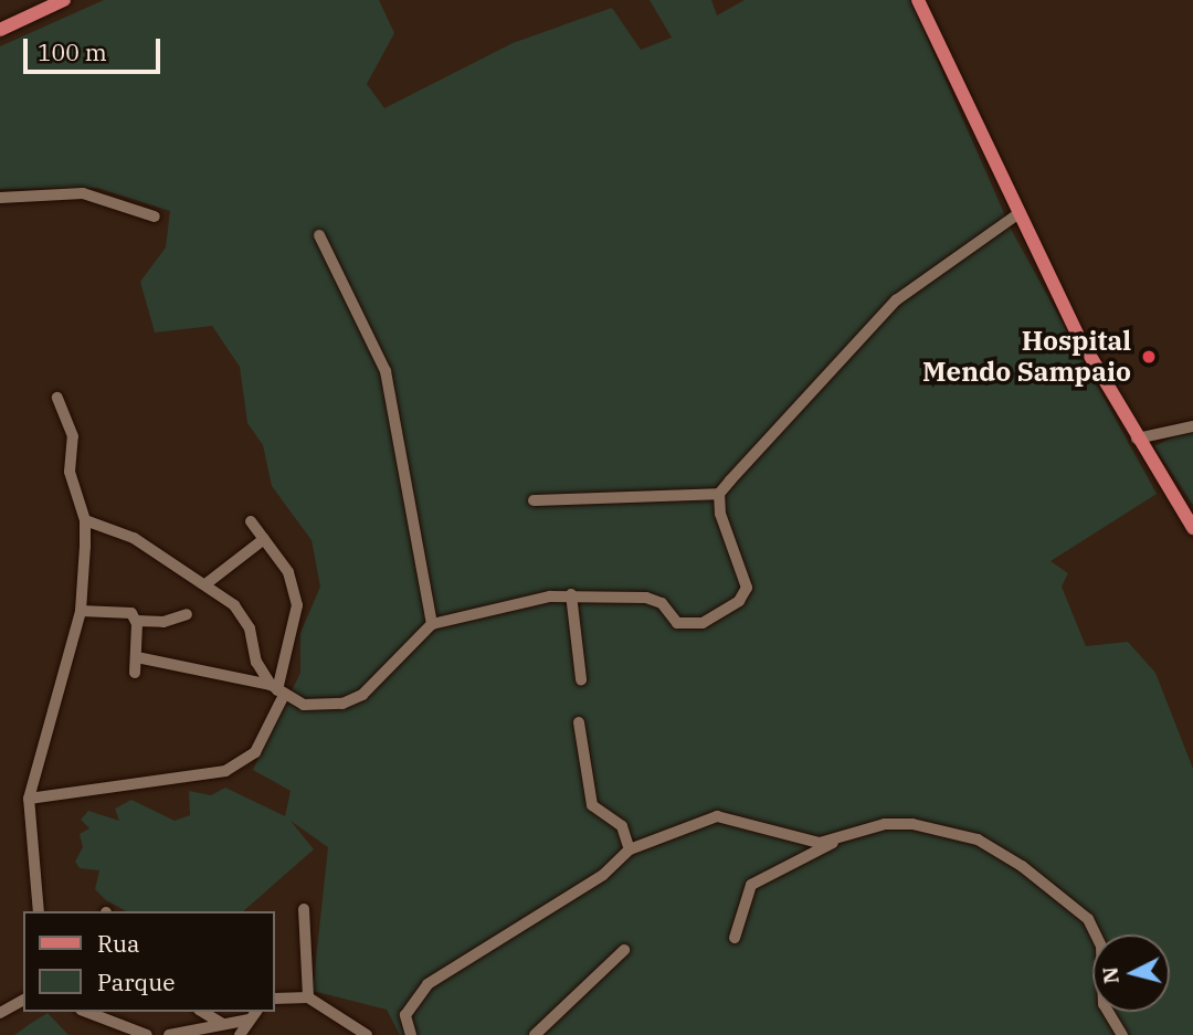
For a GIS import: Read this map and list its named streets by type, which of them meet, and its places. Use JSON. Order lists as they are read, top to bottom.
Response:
{
  "places": ["Hospital Mendo Sampaio"],
  "legend": ["Rua", "Parque"],
  "scale_bar": "100 m",
  "north": "left"
}
